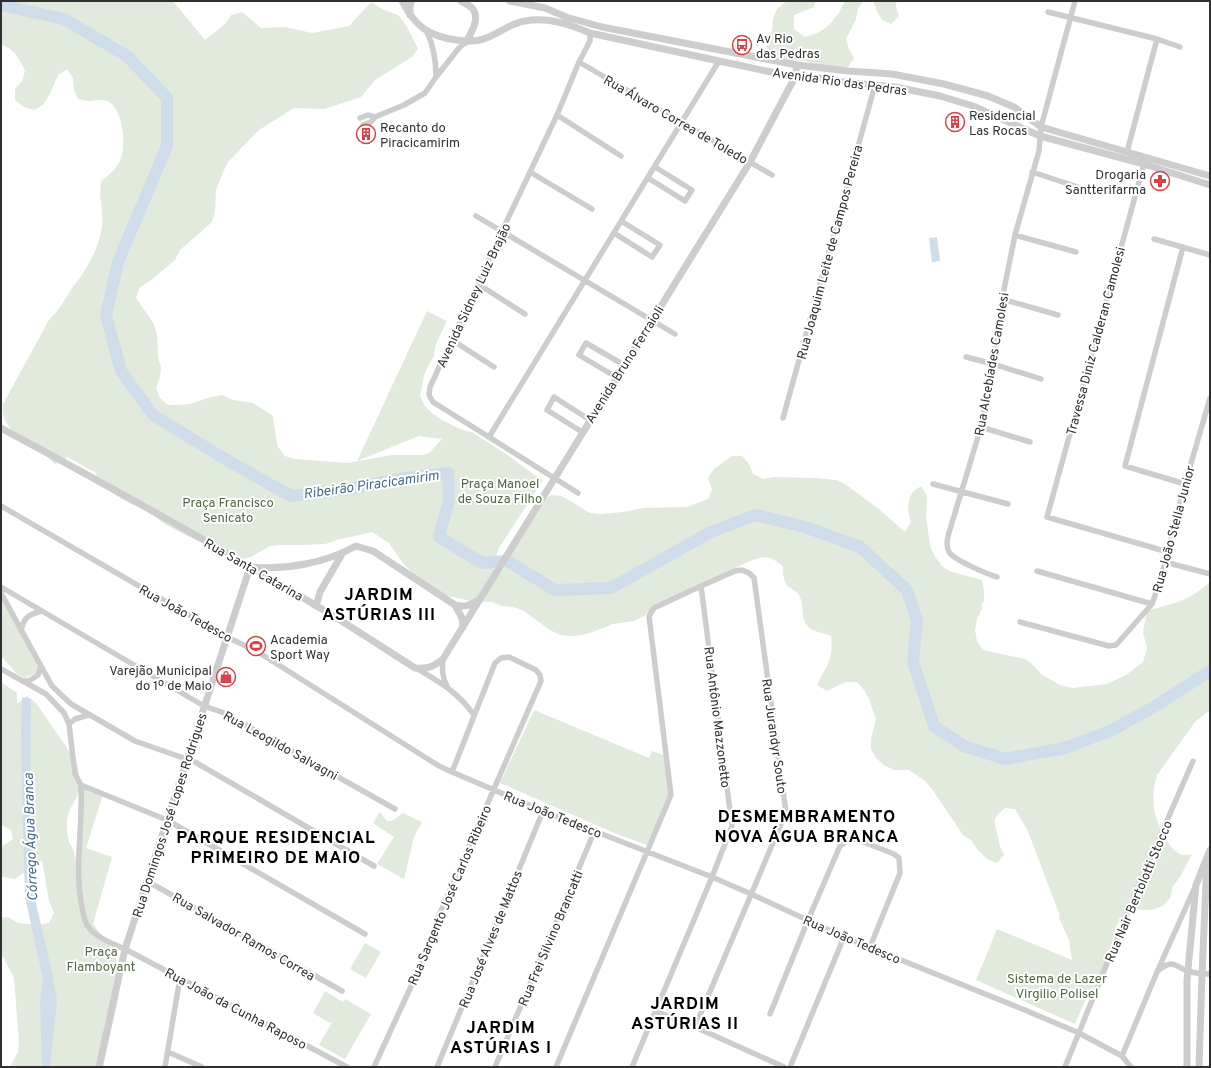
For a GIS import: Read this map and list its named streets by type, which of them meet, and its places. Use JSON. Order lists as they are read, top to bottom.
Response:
{
  "streets": {
    "street": [
      "Avenida Rio das Pedras",
      "Rua Álvaro Correa de Toledo",
      "Rua Joaquim Leite de Campos Pereira",
      "Avenida Sidney Luiz Brajão",
      "Travessa Diniz Calderan Camolesi",
      "Avenida Bruno Ferraioli",
      "Rua Alcebíades Camolesi",
      "Rua João Stella Junior",
      "Rua Santa Catarina",
      "Rua João Tedesco",
      "Rua Antônio Mazzonetto",
      "Rua Jurandyr Souto",
      "Rua Leogildo Salvagni",
      "Rua Domingos José Lopes Rodrigues",
      "Rua Nair Bertolotti Stocco",
      "Rua Sargento José Carlos Ribeiro",
      "Rua Salvador Ramos Correa",
      "Rua Frei Silvino Brancatti",
      "Rua José Alves de Mattos",
      "Rua João da Cunha Raposo"
    ]
  },
  "crossings": [
    ["Avenida Rio das Pedras", "Rua Joaquim Leite de Campos Pereira"],
    ["Avenida Rio das Pedras", "Avenida Sidney Luiz Brajão"],
    ["Avenida Rio das Pedras", "Travessa Diniz Calderan Camolesi"],
    ["Avenida Rio das Pedras", "Avenida Bruno Ferraioli"],
    ["Avenida Rio das Pedras", "Rua Alcebíades Camolesi"],
    ["Rua Álvaro Correa de Toledo", "Avenida Sidney Luiz Brajão"],
    ["Rua Álvaro Correa de Toledo", "Avenida Bruno Ferraioli"],
    ["Avenida Sidney Luiz Brajão", "Avenida Bruno Ferraioli"],
    ["Travessa Diniz Calderan Camolesi", "Rua João Stella Junior"],
    ["Avenida Bruno Ferraioli", "Rua Santa Catarina"],
    ["Rua Santa Catarina", "Rua Domingos José Lopes Rodrigues"],
    ["Rua Santa Catarina", "Rua Sargento José Carlos Ribeiro"],
    ["Rua João Tedesco", "Rua Antônio Mazzonetto"],
    ["Rua João Tedesco", "Rua Jurandyr Souto"],
    ["Rua João Tedesco", "Rua Domingos José Lopes Rodrigues"],
    ["Rua João Tedesco", "Rua Nair Bertolotti Stocco"],
    ["Rua João Tedesco", "Rua Sargento José Carlos Ribeiro"],
    ["Rua João Tedesco", "Rua Frei Silvino Brancatti"],
    ["Rua João Tedesco", "Rua José Alves de Mattos"],
    ["Rua Antônio Mazzonetto", "Rua Jurandyr Souto"],
    ["Rua Leogildo Salvagni", "Rua Domingos José Lopes Rodrigues"],
    ["Rua Domingos José Lopes Rodrigues", "Rua Salvador Ramos Correa"],
    ["Rua Domingos José Lopes Rodrigues", "Rua João da Cunha Raposo"]
  ],
  "districts": [
    "JARDIM ASTÚRIAS III",
    "DESMEMBRAMENTO NOVA ÁGUA BRANCA",
    "PARQUE RESIDENCIAL PRIMEIRO DE MAIO",
    "JARDIM ASTÚRIAS II",
    "JARDIM ASTÚRIAS I"
  ],
  "water": ["Ribeirão Piracicamirim", "Córrego Água Branca"],
  "parks": [
    "Praça Manoel de Souza Filho",
    "Praça Francisco Senicato",
    "Praça Flamboyant",
    "Sistema de Lazer Virgilio Polisel"
  ],
  "places": {
    "bus stop": ["Av Rio das Pedras"],
    "building": ["Residencial Las Rocas", "Recanto do Piracicamirim"],
    "pharmacy": ["Drogaria Santterifarma"],
    "sports": ["Academia Sport Way"],
    "shop": ["Varejão Municipal do 1º de Maio"]
  }
}
